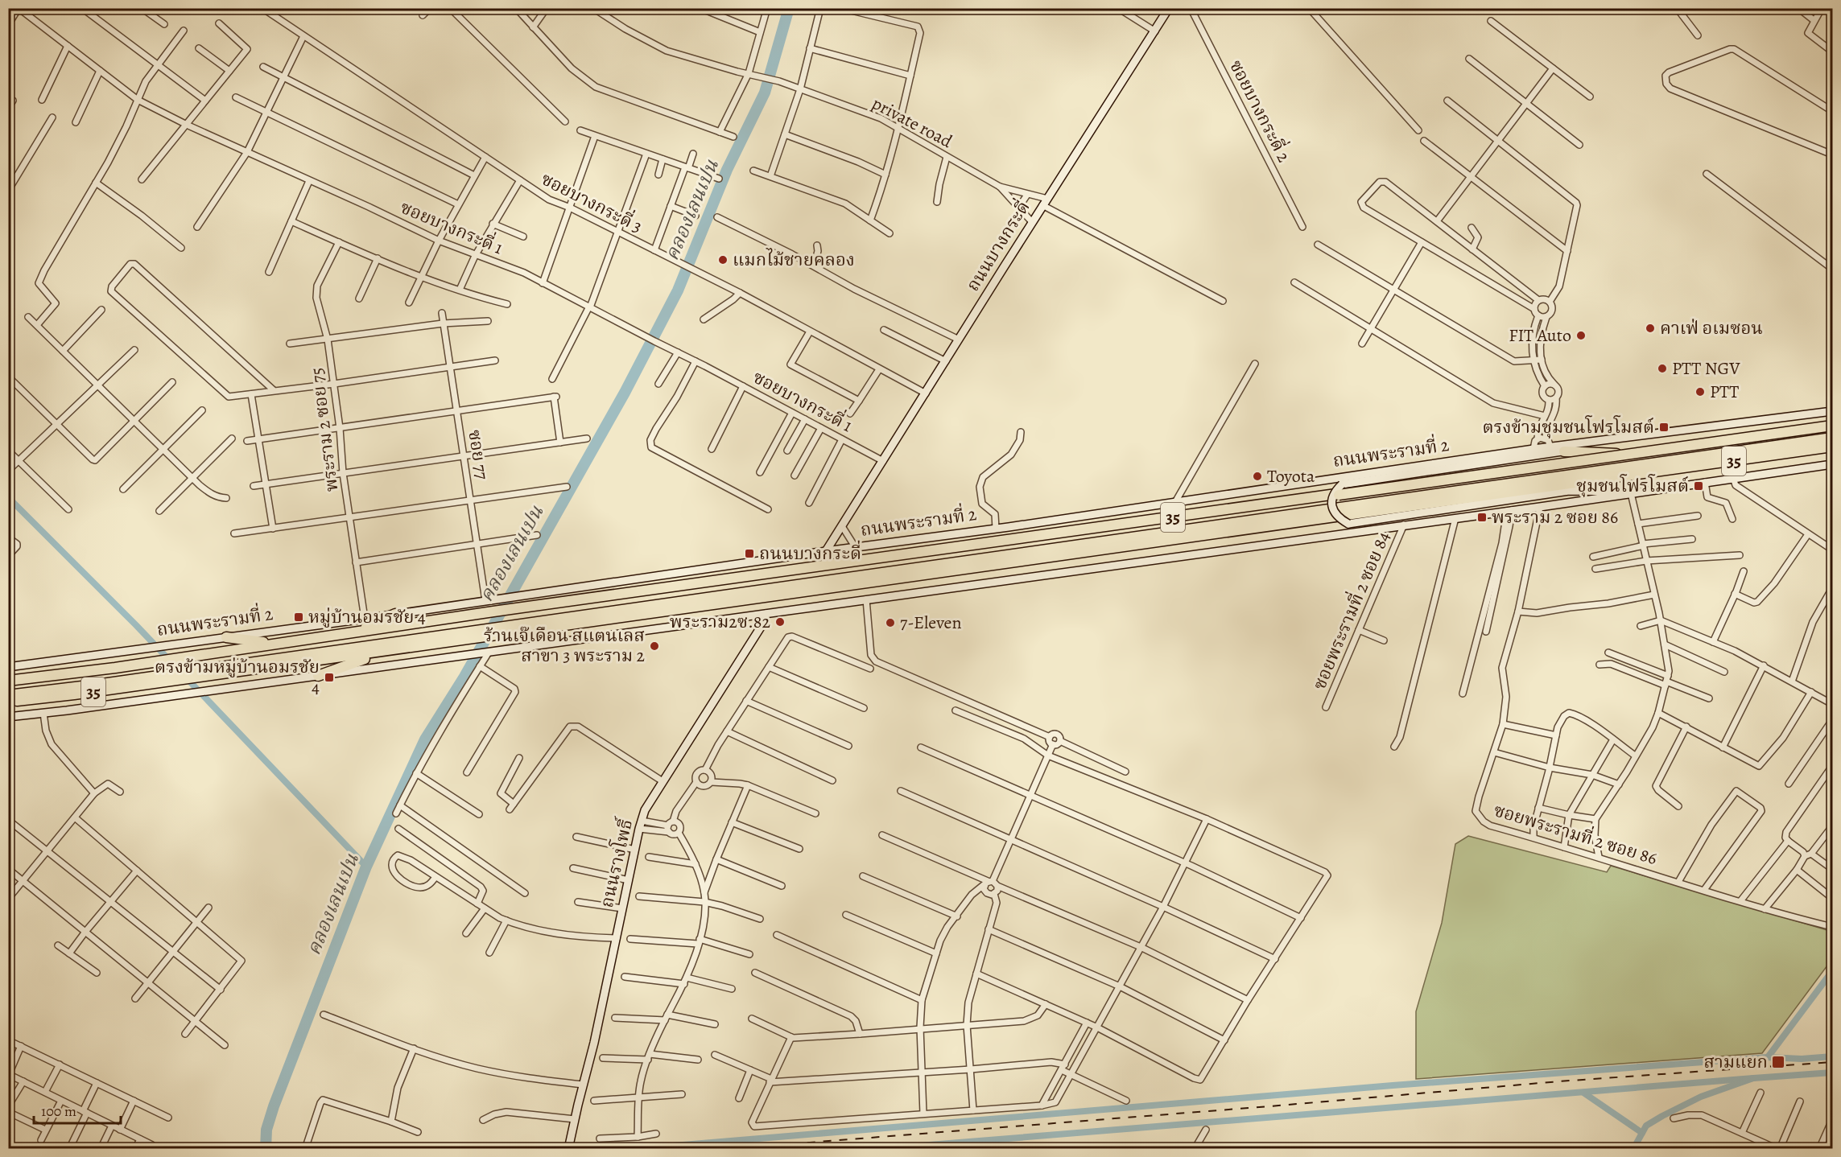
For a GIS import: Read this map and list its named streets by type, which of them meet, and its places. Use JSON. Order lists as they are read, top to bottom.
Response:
{
  "streets": {
    "highway": ["ถนนพระรามที่ 2", "35"],
    "main road": ["ถนนบางกระดี่", "ถนนรางโพธิ์"],
    "street": [
      "ซอยบางกระดี่ 2",
      "private road",
      "ซอยบางกระดี่ 3",
      "ซอยบางกระดี่ 1",
      "พระราม 2 ซอย 75",
      "ซอย 77",
      "ซอยพระรามที่ 2 ซอย 84",
      "ซอยพระรามที่ 2 ซอย 86"
    ]
  },
  "crossings": [
    ["ซอยบางกระดี่ 3", "ถนนบางกระดี่"],
    ["ซอยบางกระดี่ 1", "ถนนบางกระดี่"],
    ["ถนนบางกระดี่", "ถนนพระรามที่ 2"],
    ["พระราม 2 ซอย 75", "ถนนพระรามที่ 2"],
    ["ถนนพระรามที่ 2", "ซอย 77"],
    ["35", "ซอยพระรามที่ 2 ซอย 84"],
    ["35", "ซอยพระรามที่ 2 ซอย 86"],
    ["35", "ถนนรางโพธิ์"]
  ],
  "water": ["คลองเลนเปน"],
  "places": {
    "other": [
      "แมกไม้ชายคลอง",
      "คาเฟ่ อเมซอน",
      "FIT Auto",
      "PTT NGV",
      "PTT",
      "Toyota",
      "พระราม2ซ.82",
      "7-Eleven",
      "ร้านเจ๊เดือน สแตนเลส สาขา 3 พระราม 2"
    ],
    "transit": [
      "ตรงข้ามชุมชนโฟรโมสต์",
      "ชุมชนโฟรโมสต์",
      "พระราม 2 ซอย 86",
      "ถนนบางกระดี่",
      "หมู่บ้านอมรชัย 4",
      "ตรงข้ามหมู่บ้านอมรชัย 4",
      "สามแยก"
    ]
  },
  "scale_bar": "100 m"
}
